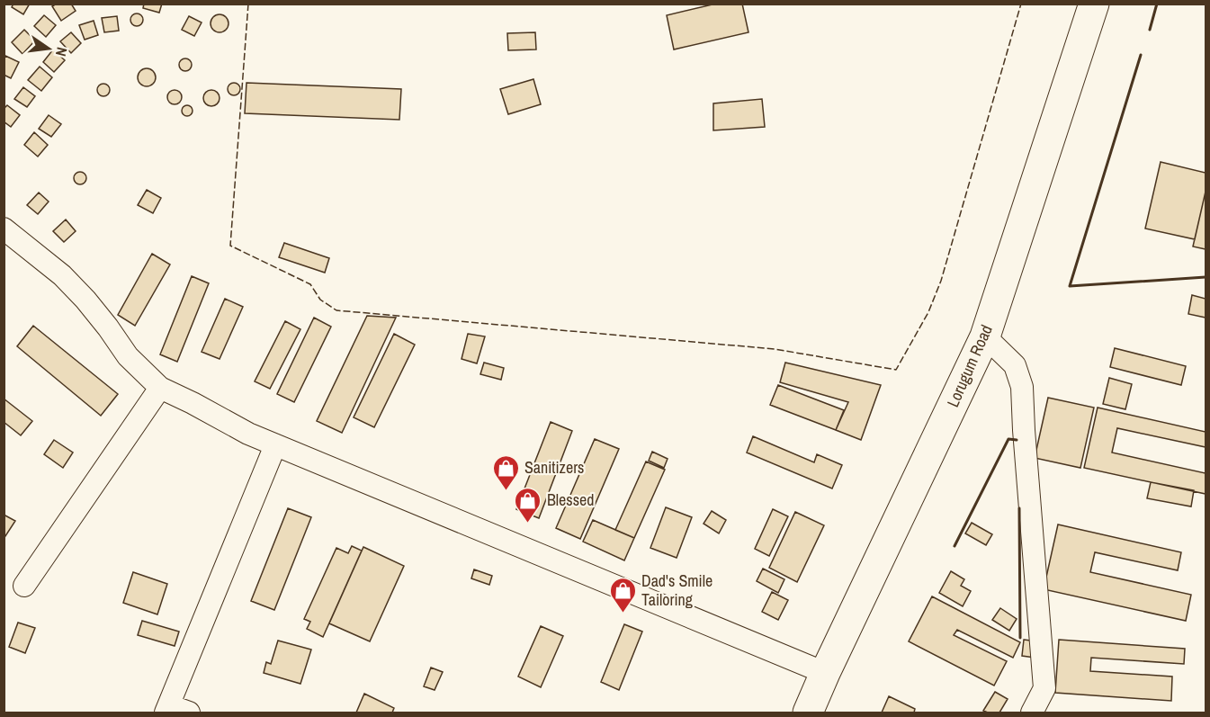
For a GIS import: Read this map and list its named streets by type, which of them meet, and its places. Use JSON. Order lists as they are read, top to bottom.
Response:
{
  "streets": {
    "main road": ["Lorugum Road"]
  },
  "places": {
    "shop": ["Sanitizers", "Blessed", "Dad's Smile Tailoring"]
  },
  "north": "right"
}
